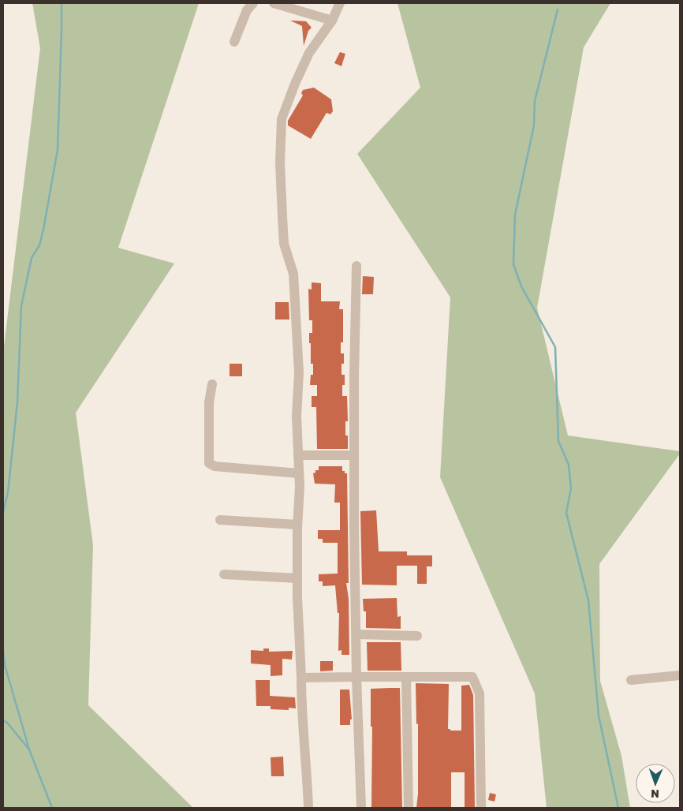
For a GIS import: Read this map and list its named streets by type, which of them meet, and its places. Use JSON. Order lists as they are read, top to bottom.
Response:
{
  "north": "bottom"
}
